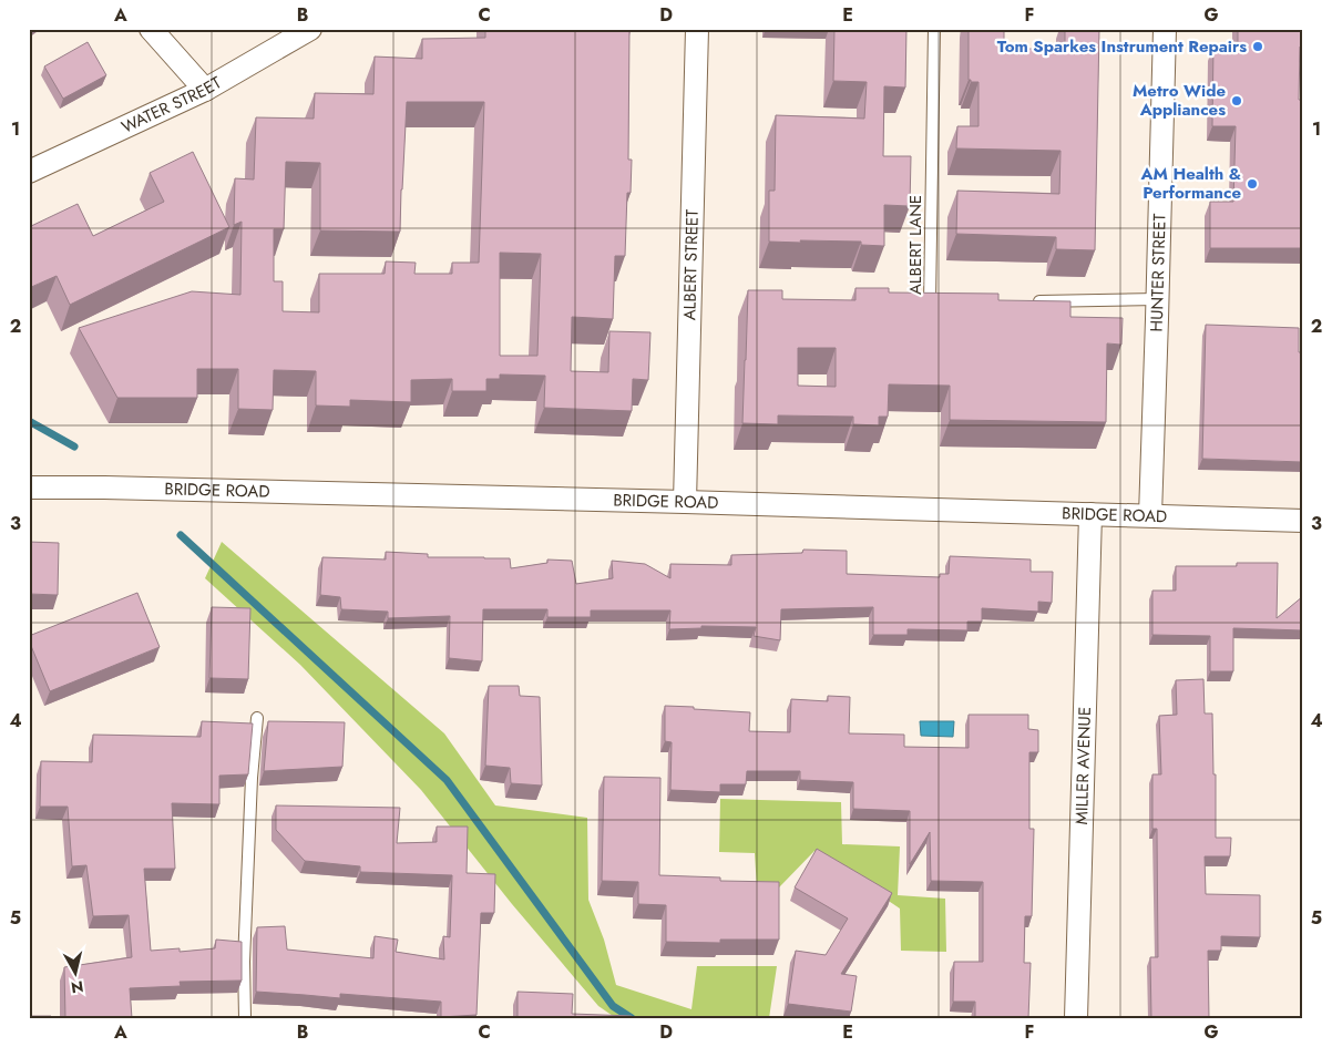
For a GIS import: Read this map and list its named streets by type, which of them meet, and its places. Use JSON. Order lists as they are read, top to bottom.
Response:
{
  "streets": {
    "street": [
      "WATER STREET",
      "ALBERT STREET",
      "HUNTER STREET",
      "BRIDGE ROAD",
      "MILLER AVENUE"
    ],
    "lane": ["ALBERT LANE"]
  },
  "crossings": [
    ["ALBERT STREET", "BRIDGE ROAD"],
    ["HUNTER STREET", "BRIDGE ROAD"],
    ["BRIDGE ROAD", "MILLER AVENUE"]
  ],
  "places": ["Tom Sparkes Instrument Repairs", "Metro Wide Appliances", "AM Health & Performance"],
  "north": "bottom",
  "grid": {
    "columns": [
      "A",
      "B",
      "C",
      "D",
      "E",
      "F",
      "G"
    ],
    "rows": [
      "1",
      "2",
      "3",
      "4",
      "5"
    ]
  }
}
